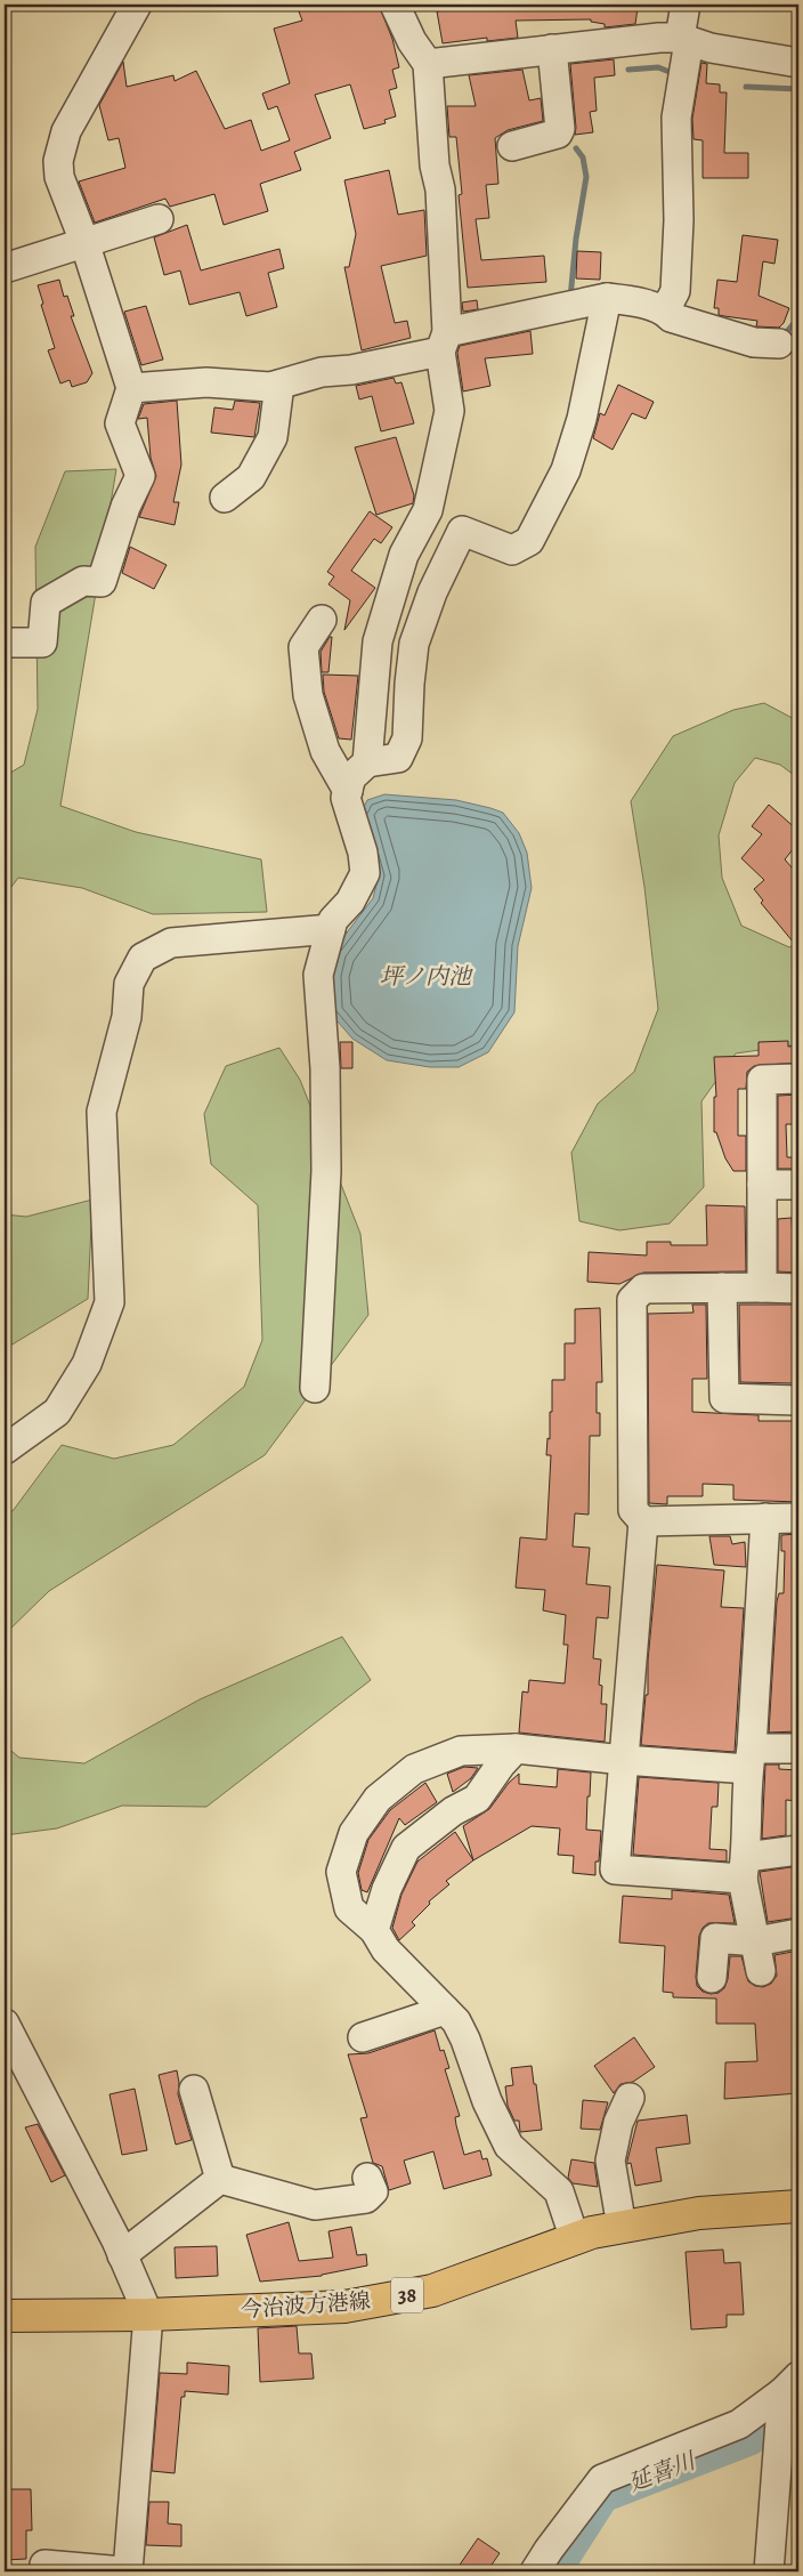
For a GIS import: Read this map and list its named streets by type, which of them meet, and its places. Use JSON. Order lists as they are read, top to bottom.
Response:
{
  "streets": {
    "main road": ["38", "今治波方港線"]
  },
  "water": ["坪ノ内池", "延喜川"]
}
